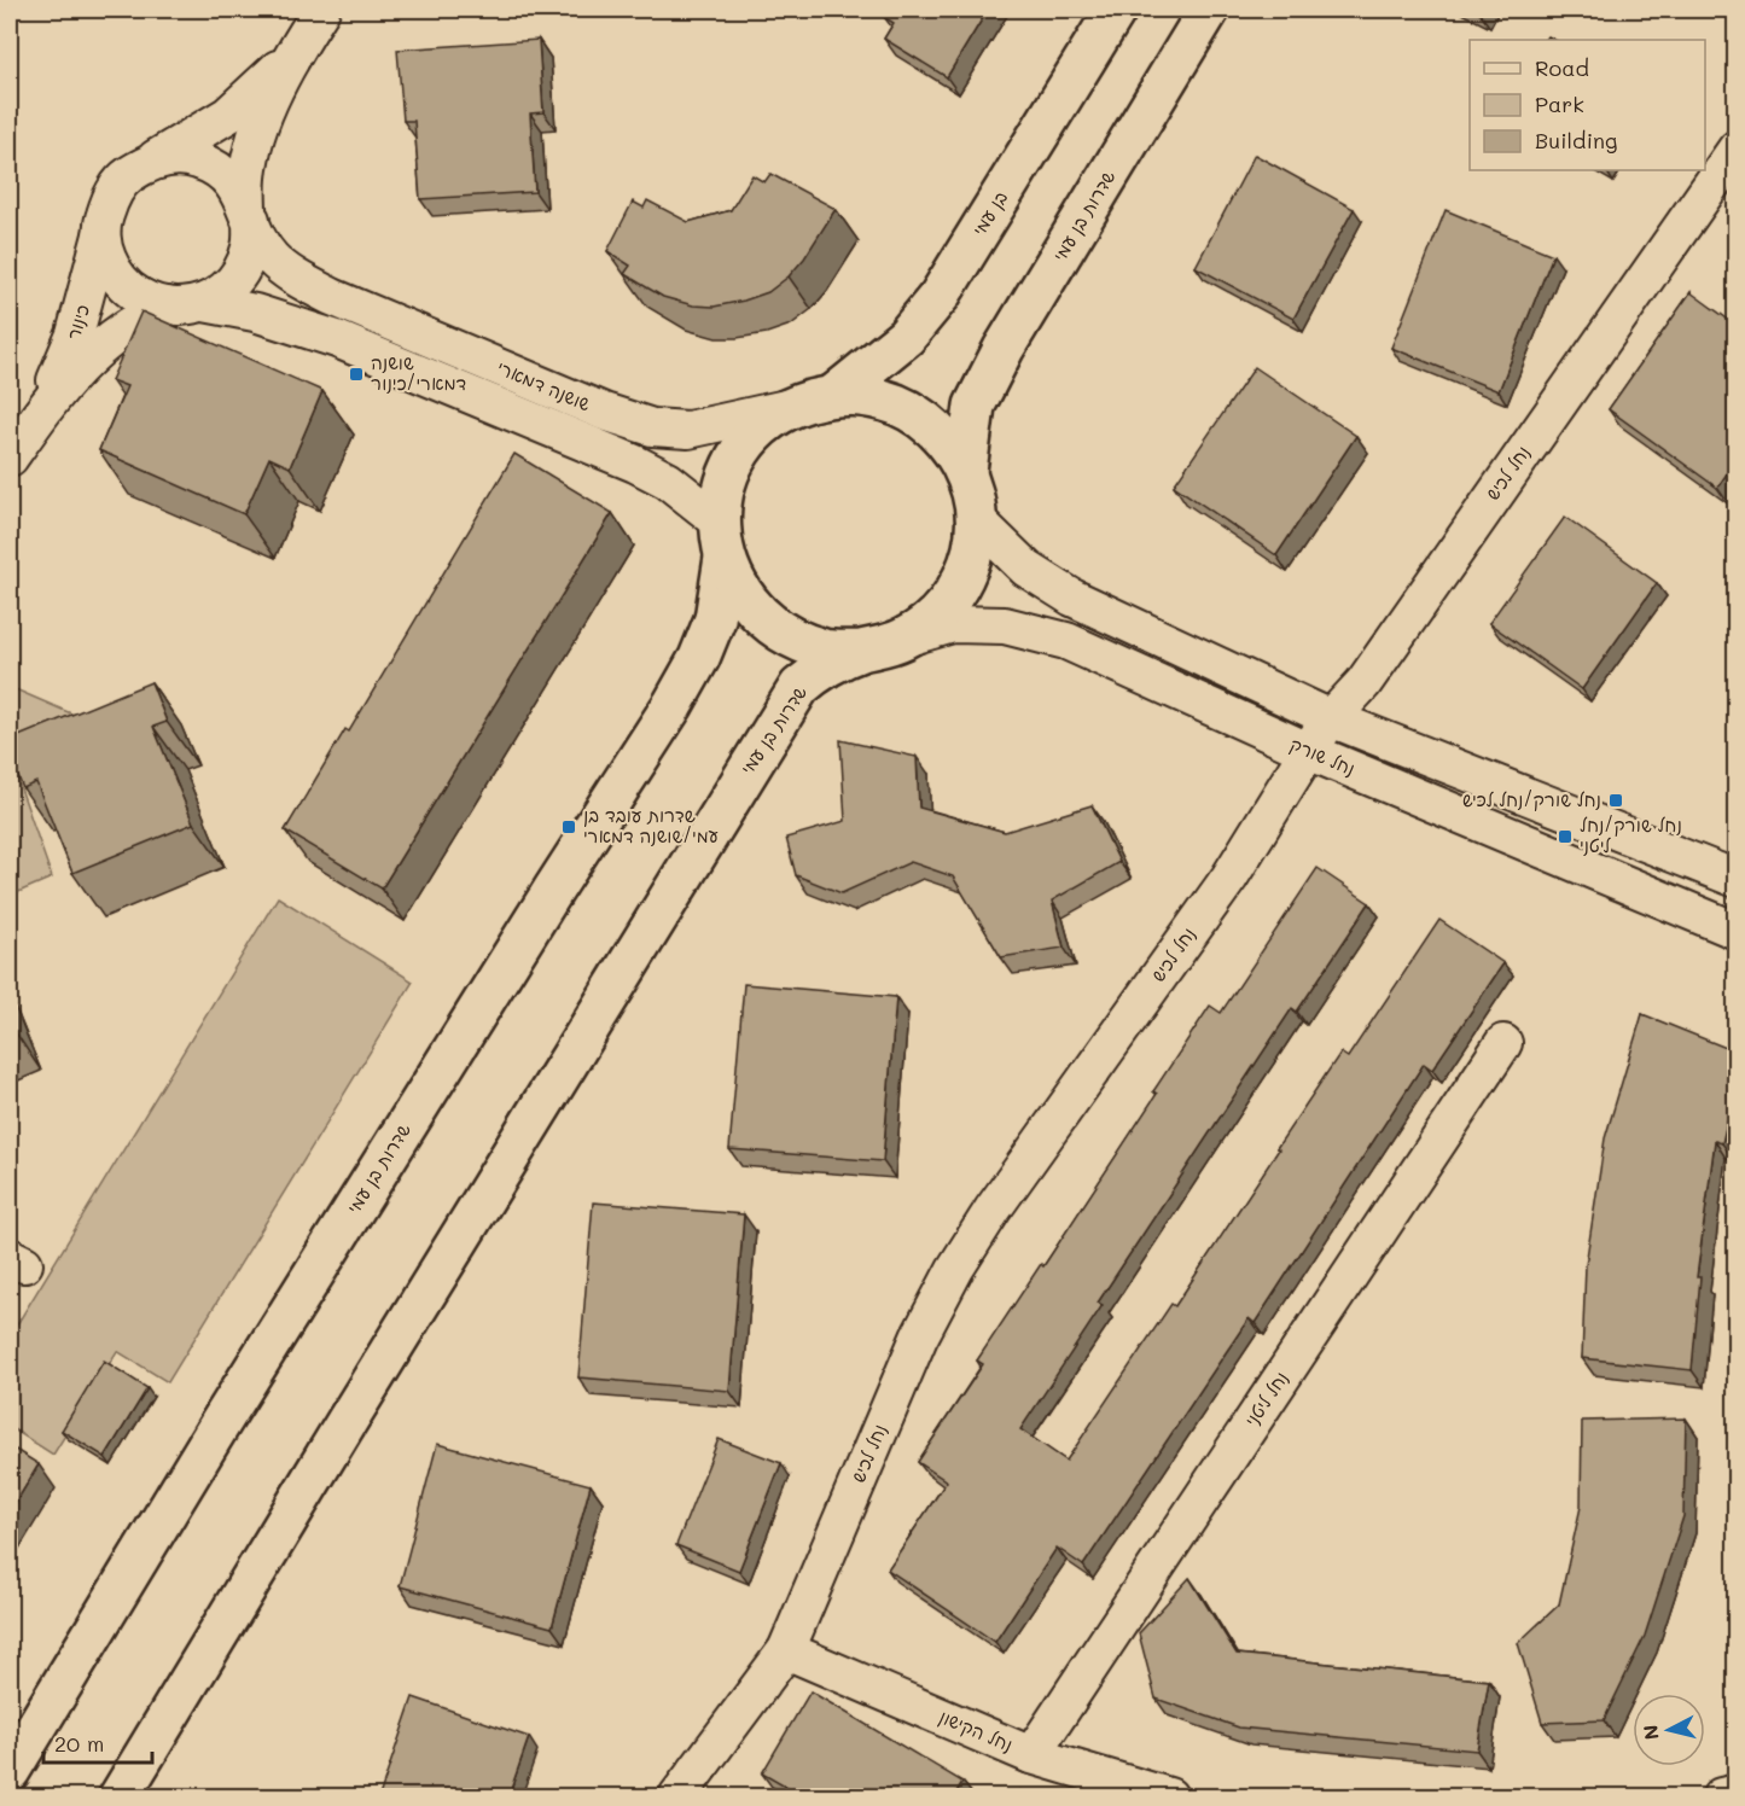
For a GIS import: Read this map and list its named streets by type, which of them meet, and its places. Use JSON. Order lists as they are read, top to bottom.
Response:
{
  "streets": {
    "main road": ["בן עמי", "שדרות בן עמי"],
    "street": [
      "כינור",
      "שושנה דמארי",
      "נחל לכיש",
      "נחל שורק",
      "נחל ליטני",
      "נחל הקישון"
    ]
  },
  "crossings": [
    ["בן עמי", "שדרות בן עמי"],
    ["בן עמי", "שושנה דמארי"],
    ["בן עמי", "נחל שורק"],
    ["שדרות בן עמי", "שושנה דמארי"],
    ["שדרות בן עמי", "נחל שורק"],
    ["כינור", "שושנה דמארי"],
    ["שושנה דמארי", "נחל שורק"],
    ["נחל לכיש", "נחל שורק"],
    ["נחל לכיש", "נחל הקישון"],
    ["נחל ליטני", "נחל הקישון"]
  ],
  "places": {
    "transit": [
      "שושנה דמארי/כינור",
      "נחל שורק/נחל לכיש",
      "שדרות עובד בן עמי/שושנה דמארי",
      "נחל שורק/נחל ליטני"
    ]
  },
  "legend": ["Road", "Park", "Building"],
  "scale_bar": "20 m",
  "north": "left"
}
